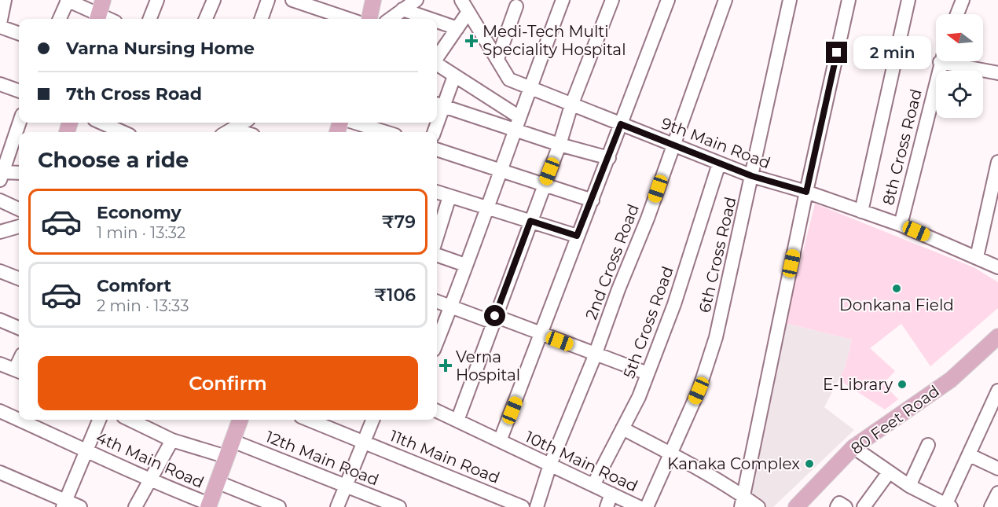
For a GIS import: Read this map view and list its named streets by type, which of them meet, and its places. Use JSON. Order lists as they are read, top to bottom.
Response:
{
  "streets": {
    "main road": ["80 Feet Road"],
    "street": [
      "9th Main Road",
      "8th Cross Road",
      "6th Cross Road",
      "2nd Cross Road",
      "5th Cross Road",
      "11th Main Road",
      "12th Main Road",
      "4th Main Road",
      "10th Main Road"
    ]
  },
  "crossings": [
    ["9th Main Road", "8th Cross Road"],
    ["9th Main Road", "6th Cross Road"],
    ["9th Main Road", "2nd Cross Road"],
    ["9th Main Road", "5th Cross Road"],
    ["2nd Cross Road", "10th Main Road"],
    ["5th Cross Road", "10th Main Road"]
  ],
  "places": {
    "health": ["Medi-Tech Multi Speciality Hospital", "Verna Hospital"],
    "other": ["Donkana Field", "E-Library", "Kanaka Complex"]
  },
  "north": "left",
  "page": {
    "banner": ["Varna Nursing Home", "7th Cross Road"],
    "bubble": "2 min",
    "heading": "Choose a ride",
    "list": [
      {
        "name": "Economy",
        "note": "1 min · 13:32",
        "value": "₹79"
      },
      {
        "name": "Comfort",
        "note": "2 min · 13:33",
        "value": "₹106"
      }
    ],
    "buttons": "Confirm"
  }
}
